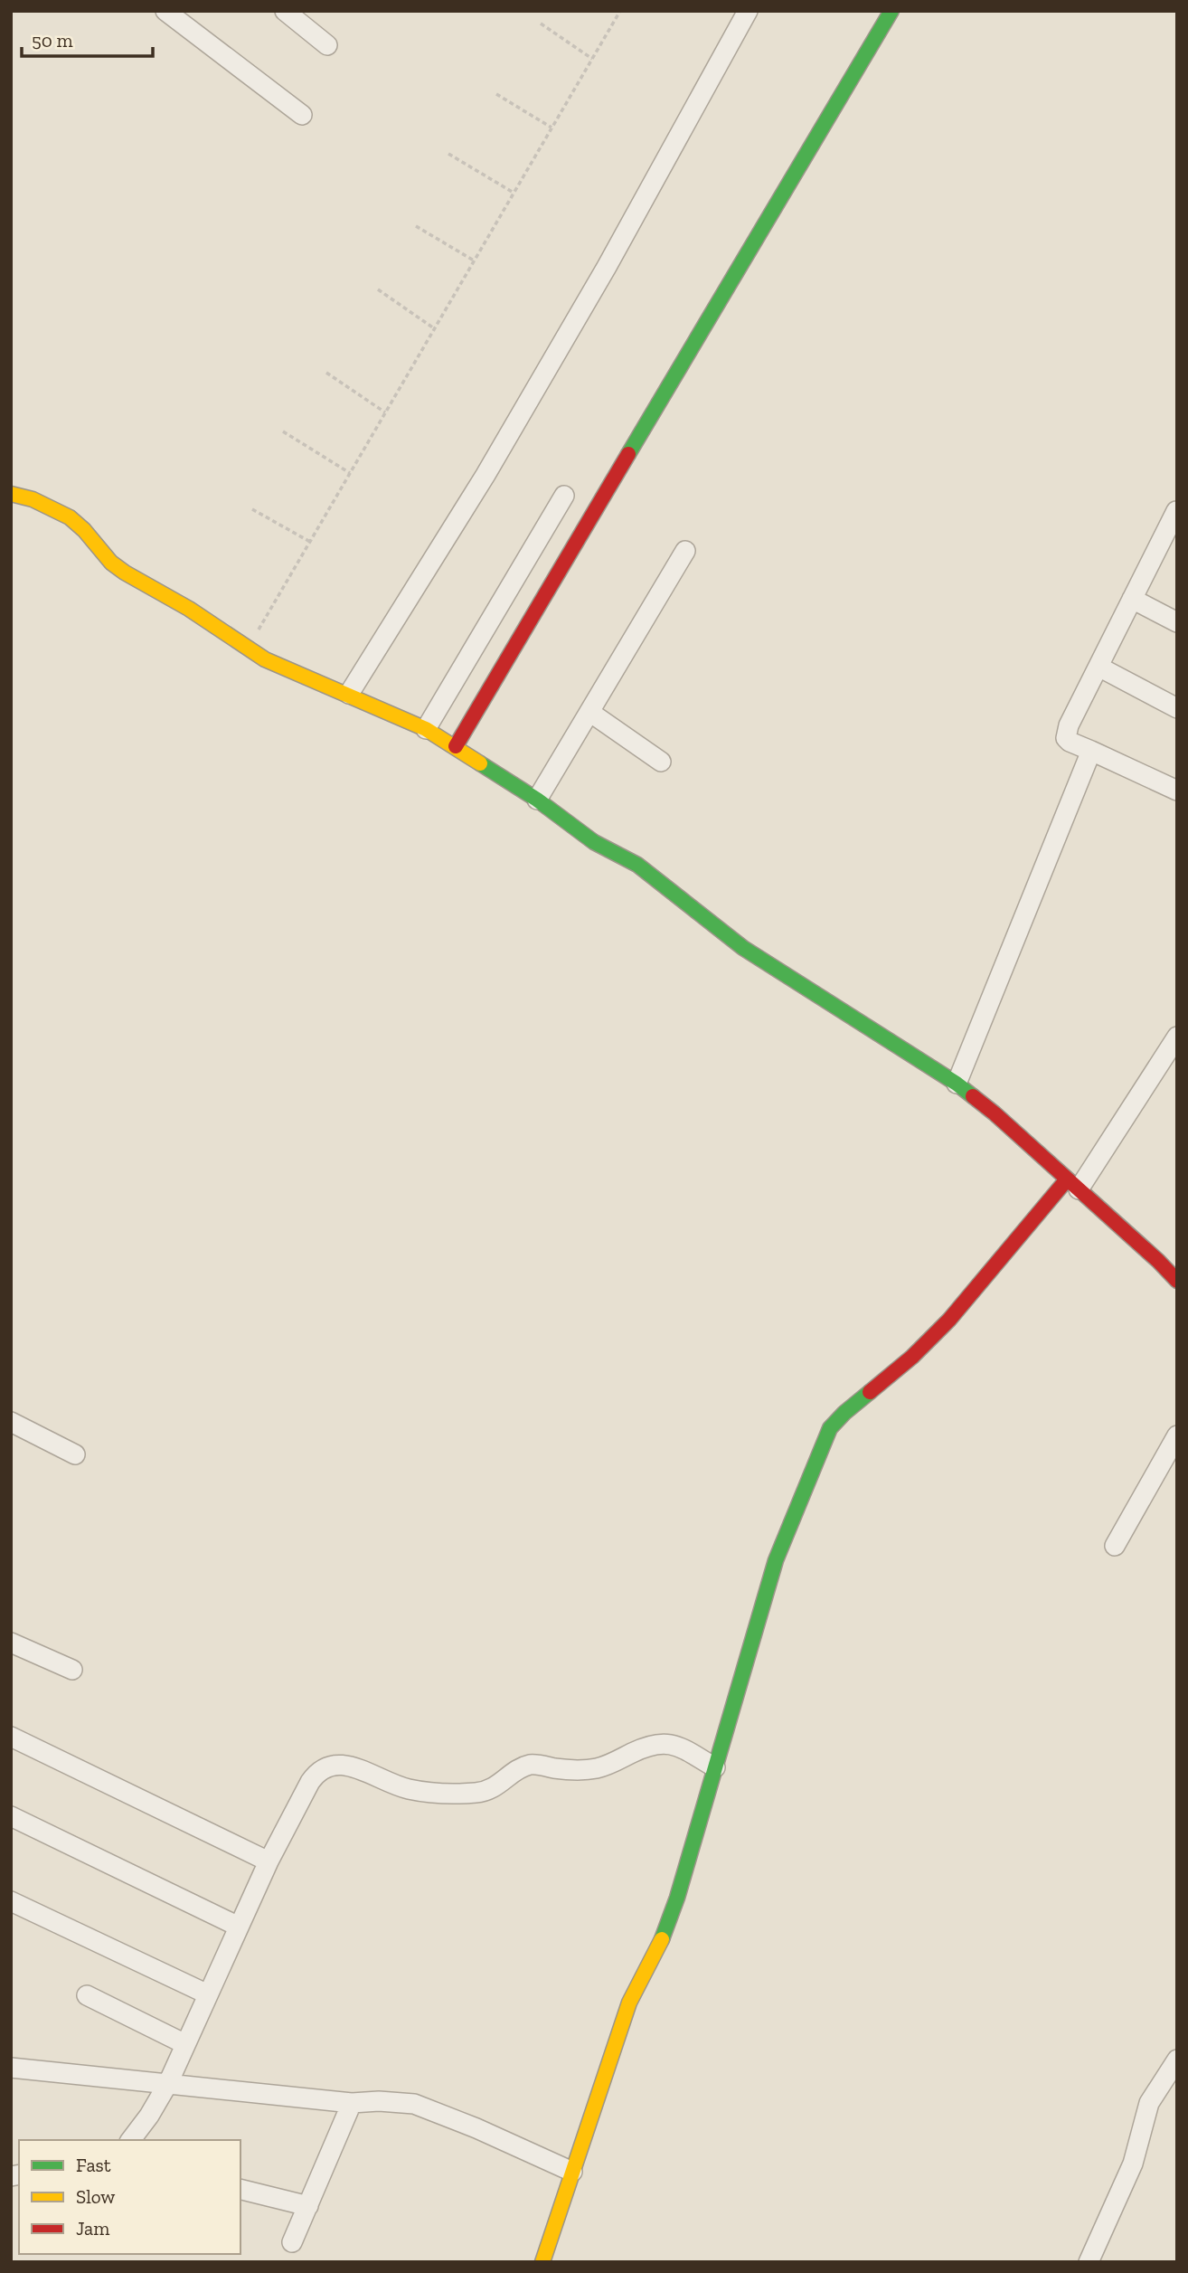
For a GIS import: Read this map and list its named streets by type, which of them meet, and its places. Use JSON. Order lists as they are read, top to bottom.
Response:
{
  "legend": ["Fast", "Slow", "Jam"],
  "scale_bar": "50 m"
}
